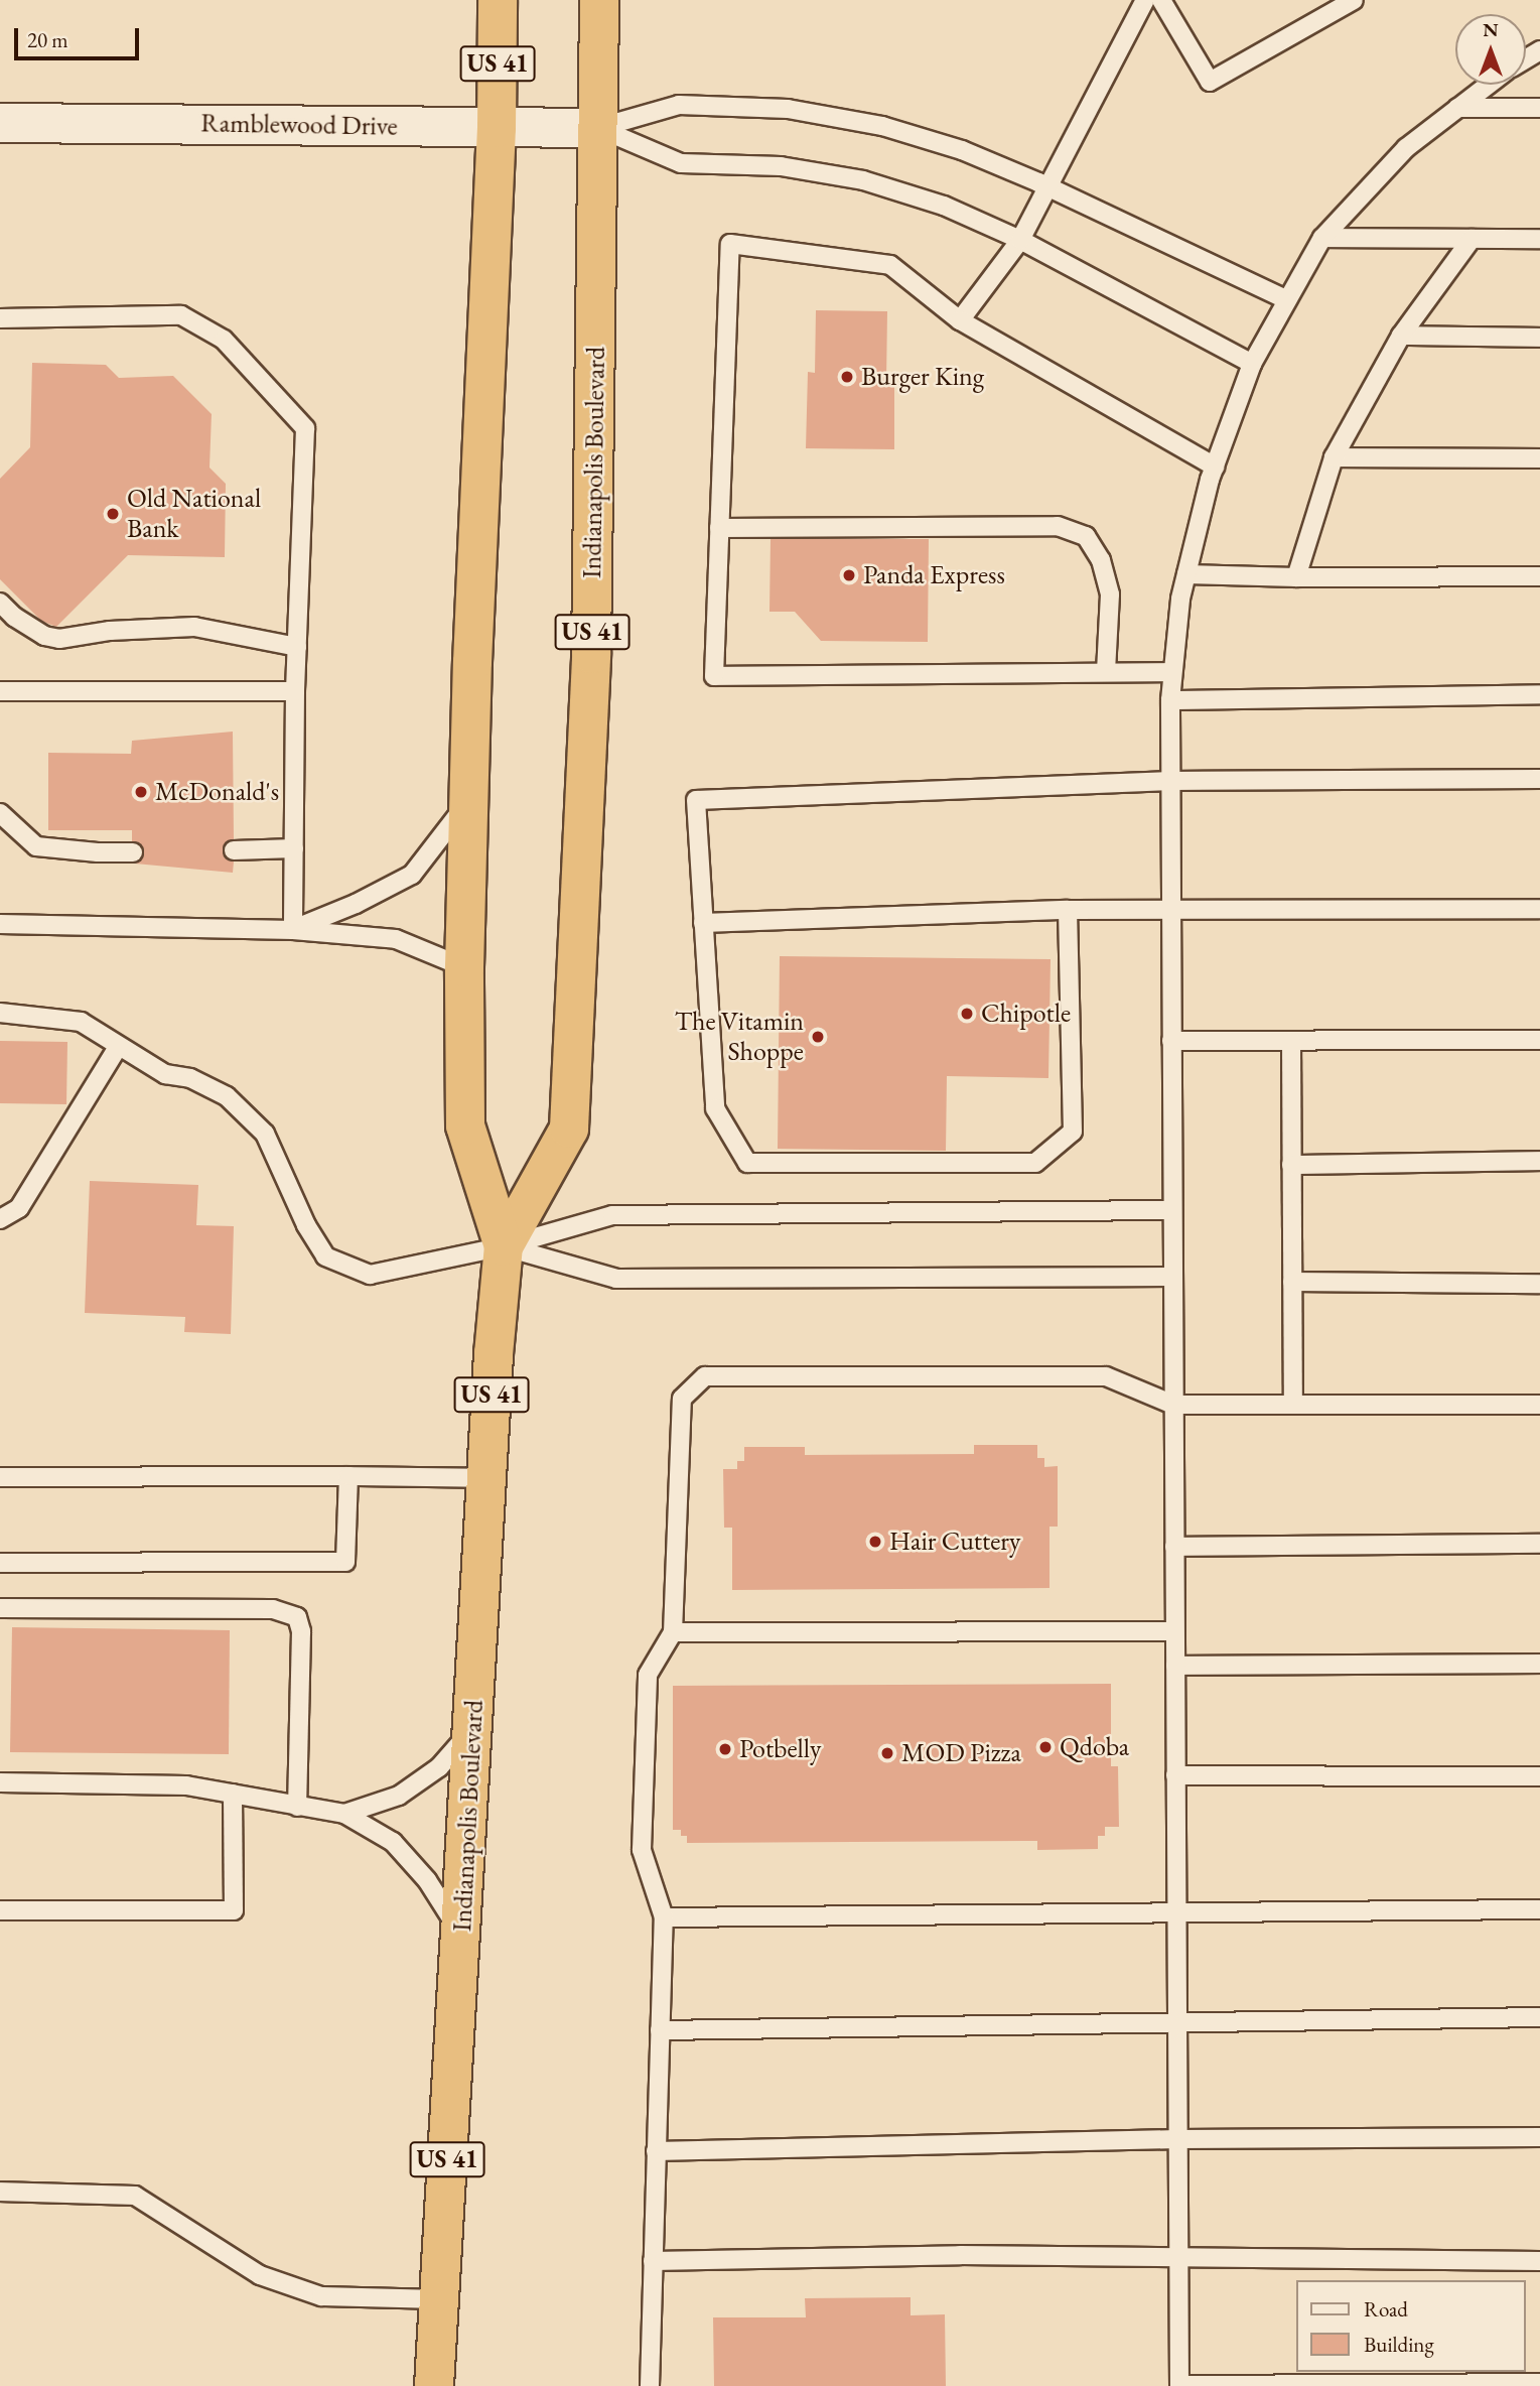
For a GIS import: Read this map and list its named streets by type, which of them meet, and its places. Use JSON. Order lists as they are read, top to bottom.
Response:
{
  "streets": {
    "highway": ["US 41", "Indianapolis Boulevard"],
    "street": ["Ramblewood Drive"]
  },
  "crossings": [
    ["Ramblewood Drive", "Indianapolis Boulevard"]
  ],
  "places": [
    "Burger King",
    "Old National Bank",
    "Panda Express",
    "McDonald's",
    "Chipotle",
    "The Vitamin Shoppe",
    "Hair Cuttery",
    "Qdoba",
    "Potbelly",
    "MOD Pizza"
  ],
  "legend": ["Road", "Building"],
  "scale_bar": "20 m",
  "north": "top"
}
